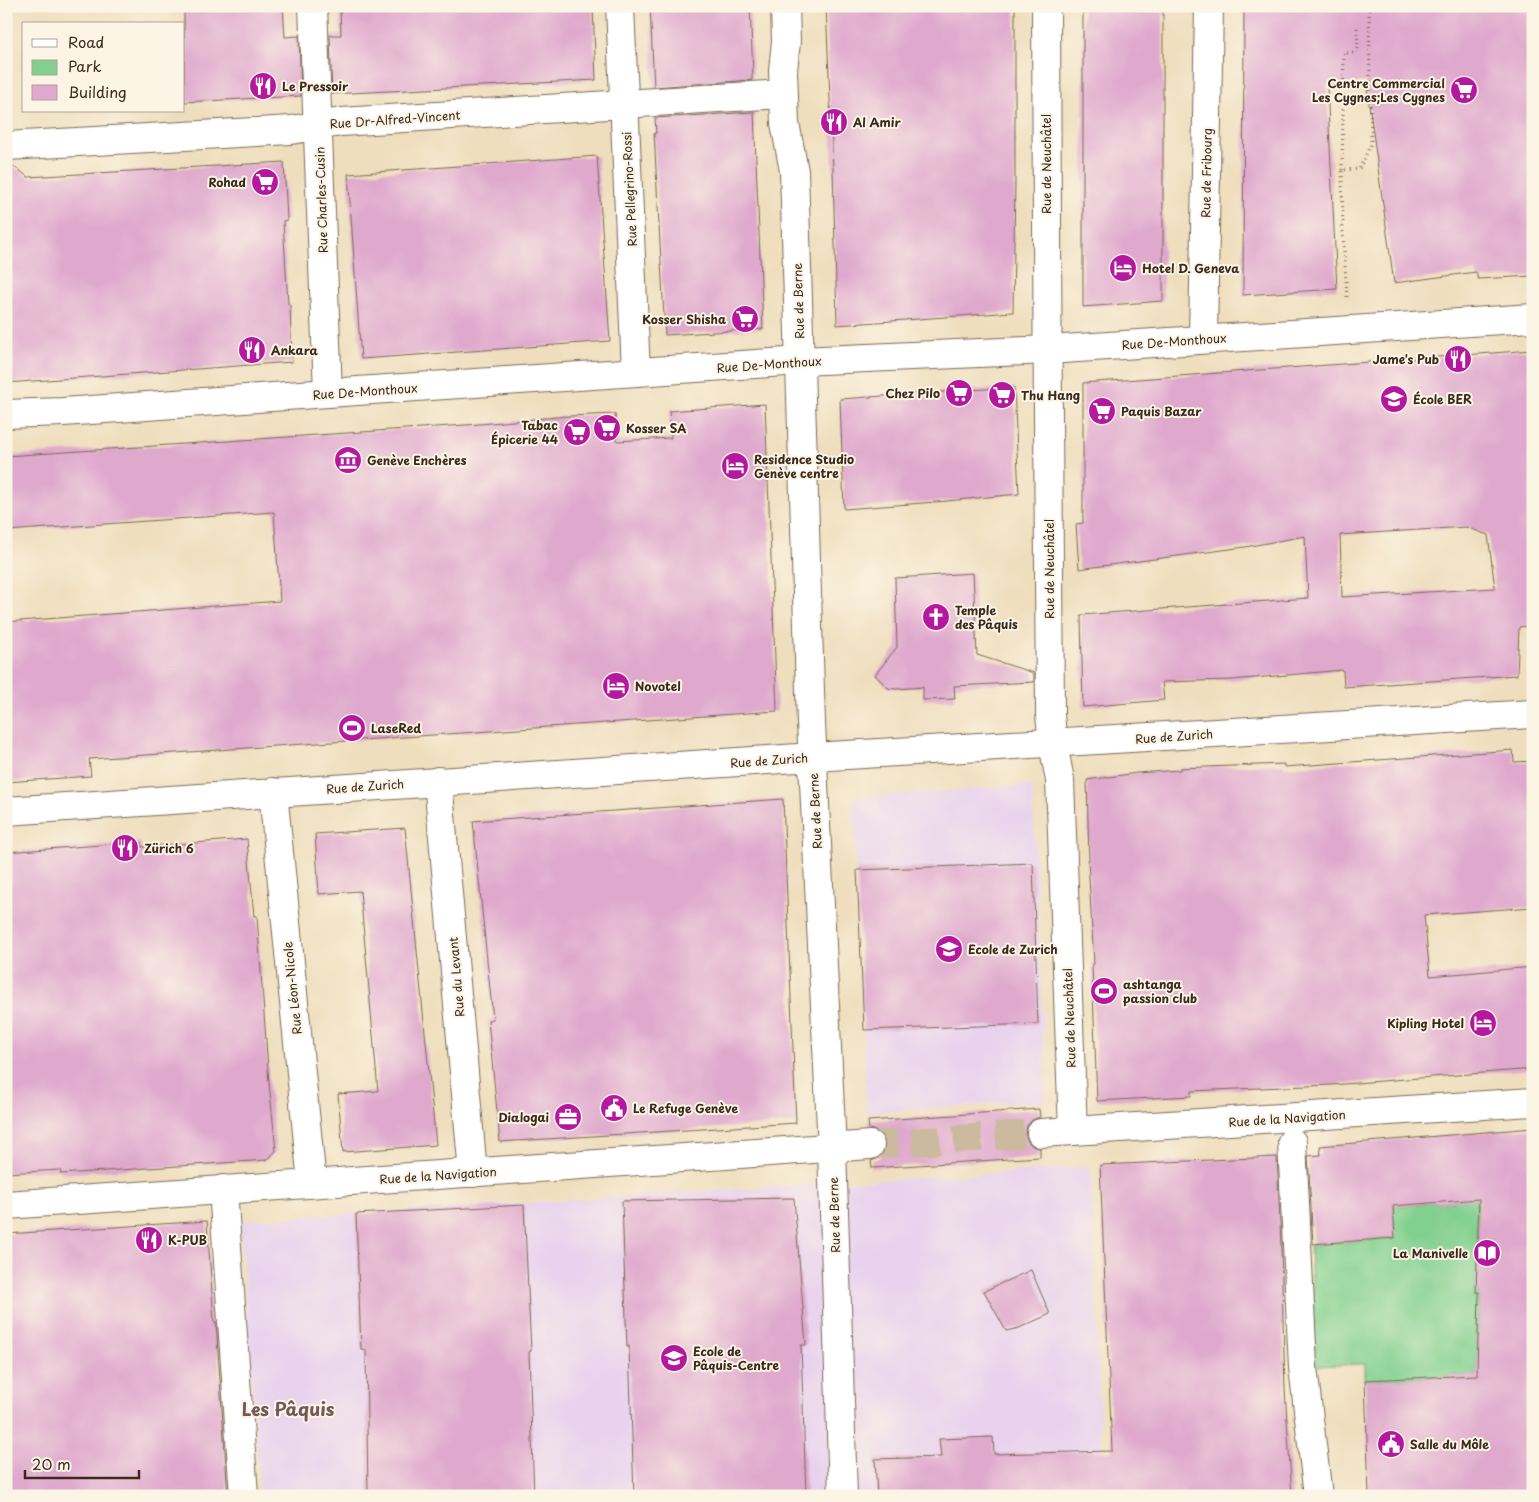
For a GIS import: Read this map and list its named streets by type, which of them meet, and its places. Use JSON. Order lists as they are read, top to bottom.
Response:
{
  "streets": {
    "street": [
      "Rue Dr-Alfred-Vincent",
      "Rue de Neuchâtel",
      "Rue de Fribourg",
      "Rue Pellegrino-Rossi",
      "Rue Charles-Cusin",
      "Rue de Berne",
      "Rue De-Monthoux",
      "Rue de Zurich",
      "Rue du Levant",
      "Rue Léon-Nicole",
      "Rue de la Navigation"
    ]
  },
  "crossings": [
    ["Rue Dr-Alfred-Vincent", "Rue Pellegrino-Rossi"],
    ["Rue Dr-Alfred-Vincent", "Rue Charles-Cusin"],
    ["Rue Dr-Alfred-Vincent", "Rue de Berne"],
    ["Rue de Neuchâtel", "Rue De-Monthoux"],
    ["Rue de Neuchâtel", "Rue de Zurich"],
    ["Rue de Neuchâtel", "Rue de la Navigation"],
    ["Rue de Fribourg", "Rue De-Monthoux"],
    ["Rue Pellegrino-Rossi", "Rue De-Monthoux"],
    ["Rue Charles-Cusin", "Rue De-Monthoux"],
    ["Rue de Berne", "Rue De-Monthoux"],
    ["Rue de Berne", "Rue de Zurich"],
    ["Rue de Berne", "Rue de la Navigation"],
    ["Rue de Zurich", "Rue du Levant"],
    ["Rue de Zurich", "Rue Léon-Nicole"],
    ["Rue du Levant", "Rue de la Navigation"],
    ["Rue Léon-Nicole", "Rue de la Navigation"]
  ],
  "districts": ["Les Pâquis"],
  "places": {
    "restaurant": [
      "Le Pressoir",
      "Al Amir",
      "Ankara",
      "Jame's Pub",
      "Zürich 6",
      "K-PUB"
    ],
    "supermarket": [
      "Centre Commercial Les Cygnes;Les Cygnes",
      "Rohad",
      "Kosser Shisha",
      "Chez Pilo",
      "Thu Hang",
      "Paquis Bazar",
      "Kosser SA",
      "Tabac Épicerie 44"
    ],
    "hotel": [
      "Hotel D. Geneva",
      "Residence Studio Genève centre",
      "Novotel",
      "Kipling Hotel"
    ],
    "school or university": ["École BER", "Ecole de Zurich", "Ecole de Pâquis-Centre"],
    "museum": ["Genève Enchères"],
    "church": ["Temple des Pâquis"],
    "sports": ["LaseRed", "ashtanga passion club"],
    "public building": ["Le Refuge Genève", "Salle du Môle"],
    "office": ["Dialogai"],
    "library": ["La Manivelle"]
  },
  "legend": ["Road", "Park", "Building"],
  "scale_bar": "20 m"
}
